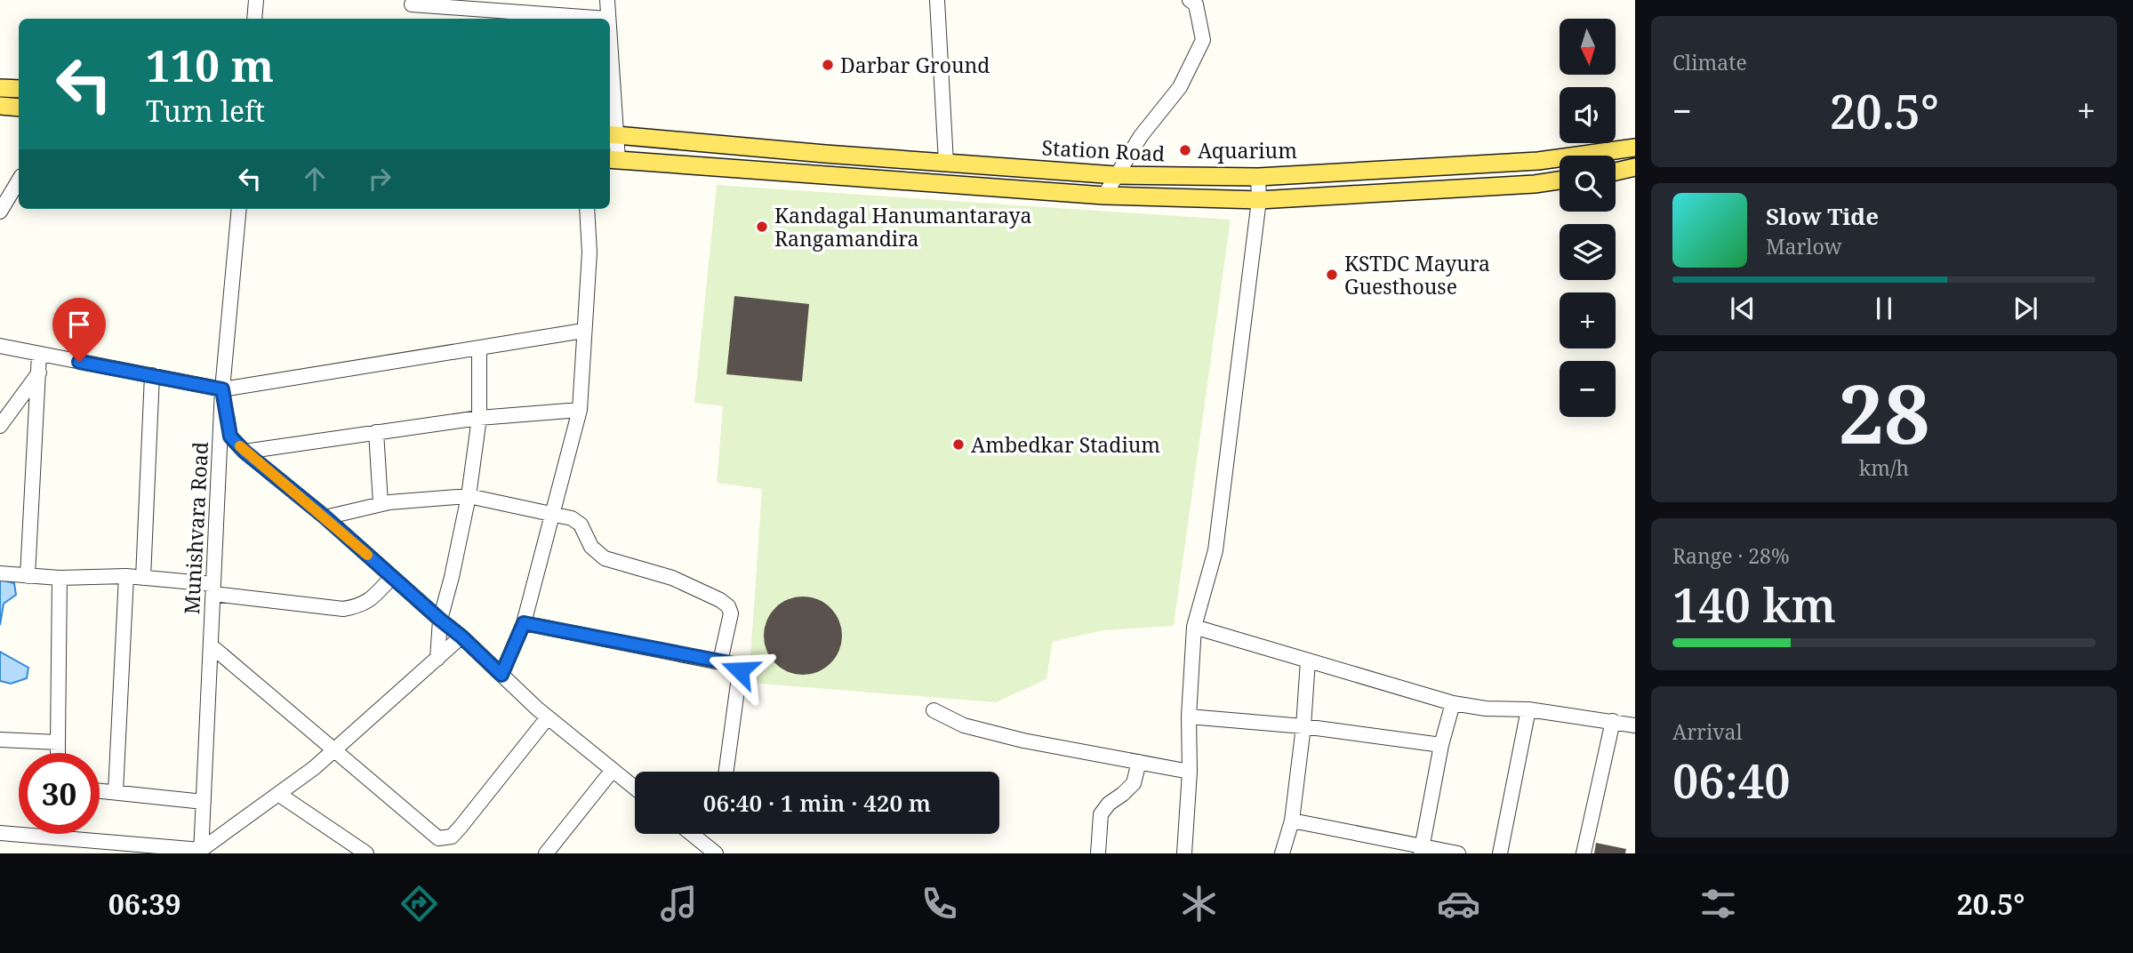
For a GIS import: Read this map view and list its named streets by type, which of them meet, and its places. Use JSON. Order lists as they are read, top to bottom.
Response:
{
  "streets": {
    "main road": ["Station Road"],
    "street": ["Munishvara Road"]
  },
  "places": [
    "Darbar Ground",
    "Aquarium",
    "Kandagal Hanumantaraya Rangamandira",
    "KSTDC Mayura Guesthouse",
    "Ambedkar Stadium"
  ],
  "north": "bottom",
  "page": {
    "tile": [
      "Climate",
      ["28", "km/h"],
      ["Range · 28%", "140 km"],
      ["Arrival", "06:40"]
    ],
    "map_buttons": ["+", "−"],
    "turn": ["110 m", "Turn left"],
    "heat": ["−", "20.5°", "+"],
    "song": ["Slow Tide", "Marlow"],
    "limit": "30",
    "trip": "06:40 · 1 min · 420 m",
    "tabs": ["06:39", "20.5°"]
  }
}
